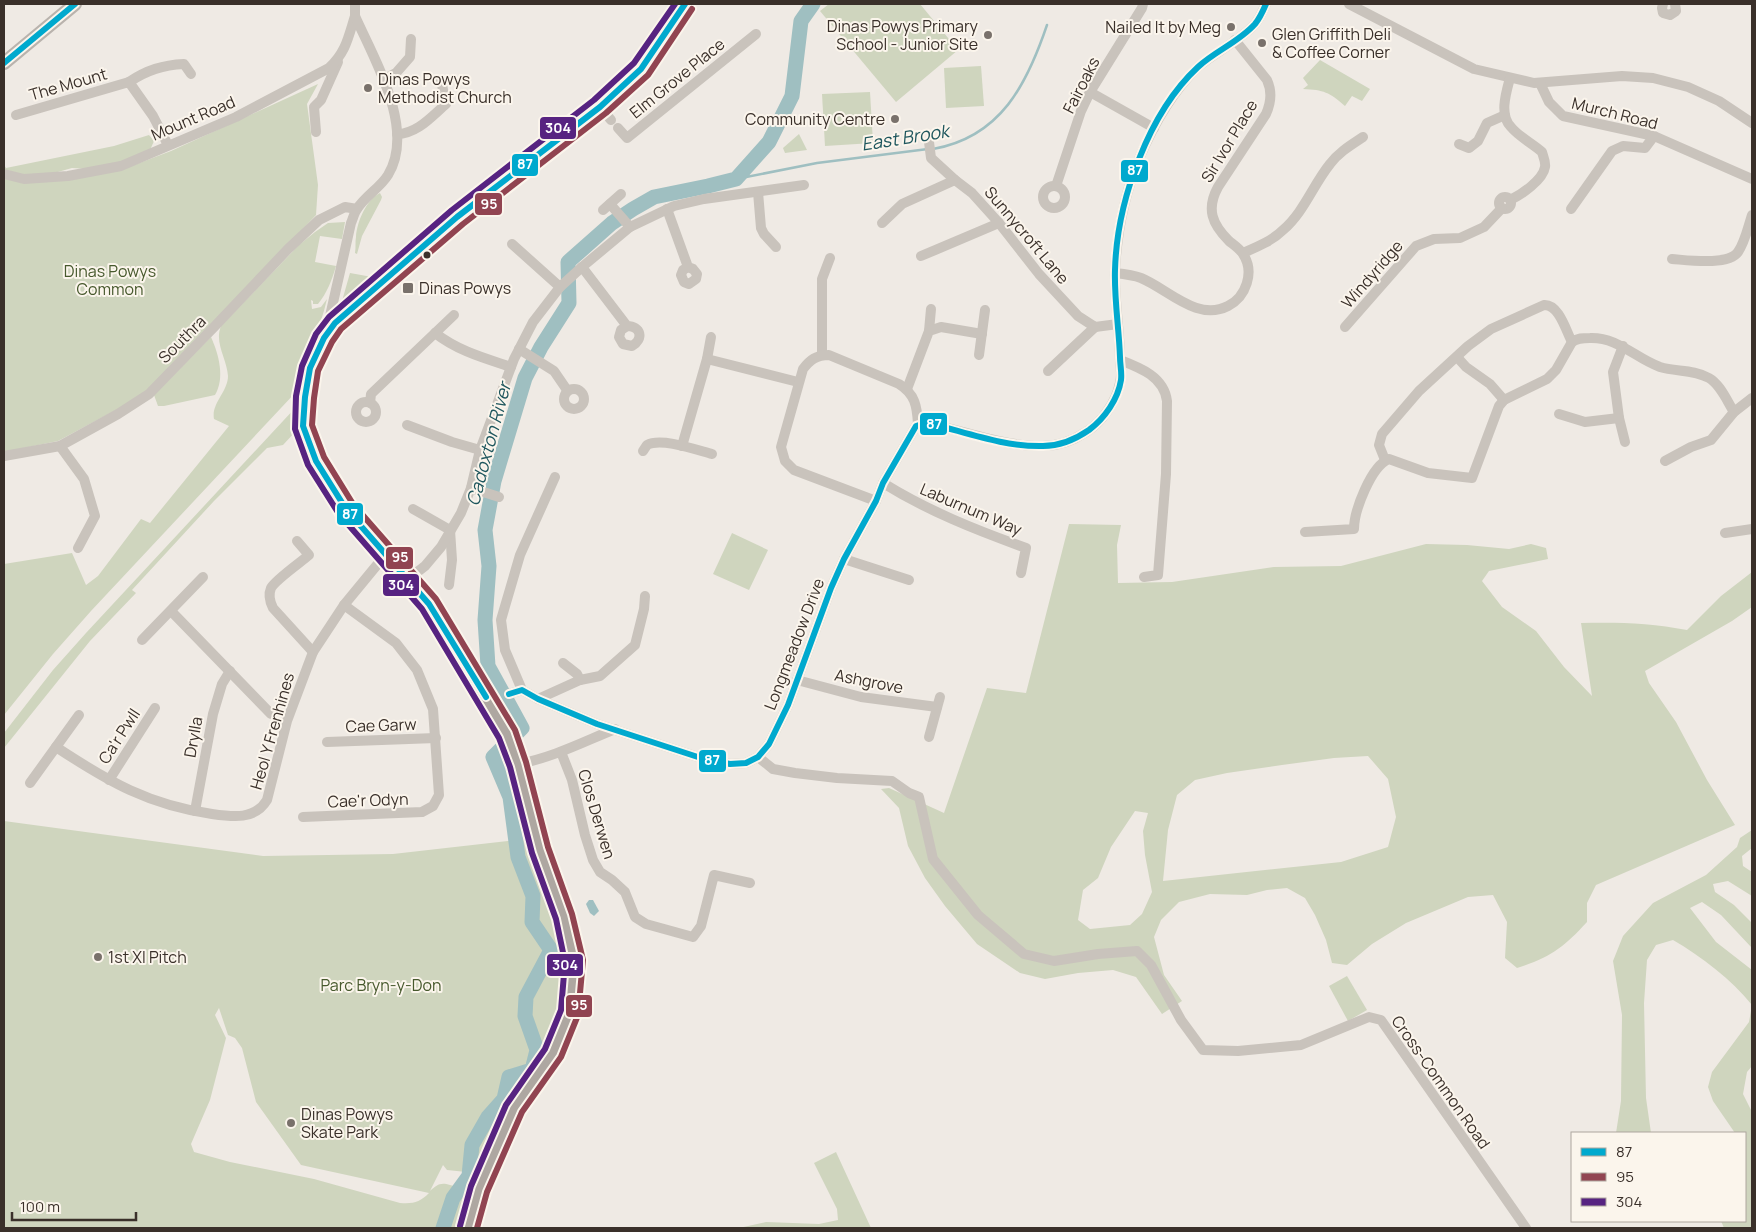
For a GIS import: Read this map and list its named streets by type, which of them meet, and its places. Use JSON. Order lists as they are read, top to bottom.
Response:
{
  "streets": {
    "street": [
      "Elm Grove Place",
      "The Mount",
      "Fairoaks",
      "Murch Road",
      "Mount Road",
      "Sir Ivor Place",
      "Sunnycroft Lane",
      "Windyridge",
      "Southra",
      "Laburnum Way",
      "Longmeadow Drive",
      "Ashgrove",
      "Cae Garw",
      "Heol Y Frenhines",
      "Ca'r Pwll",
      "Drylla",
      "Cae'r Odyn",
      "Clos Derwen",
      "Cross-Common Road"
    ]
  },
  "crossings": [
    ["The Mount", "Mount Road"],
    ["Laburnum Way", "Longmeadow Drive"],
    ["Longmeadow Drive", "Ashgrove"],
    ["Longmeadow Drive", "Cross-Common Road"],
    ["Cae Garw", "Cae'r Odyn"],
    ["Heol Y Frenhines", "Ca'r Pwll"],
    ["Heol Y Frenhines", "Drylla"],
    ["Heol Y Frenhines", "Cae'r Odyn"]
  ],
  "water": ["East Brook", "Cadoxton River"],
  "parks": ["Dinas Powys Common", "Parc Bryn-y-Don"],
  "places": {
    "other": [
      "Nailed It by Meg",
      "Dinas Powys Primary School - Junior Site",
      "Glen Griffith Deli & Coffee Corner",
      "Dinas Powys Methodist Church",
      "Community Centre",
      "1st XI Pitch",
      "Dinas Powys Skate Park"
    ],
    "transit": ["Dinas Powys"]
  },
  "lines": ["transit line 87", "transit line 304", "transit line 95"],
  "legend": ["87", "95", "304"],
  "scale_bar": "100 m"
}
